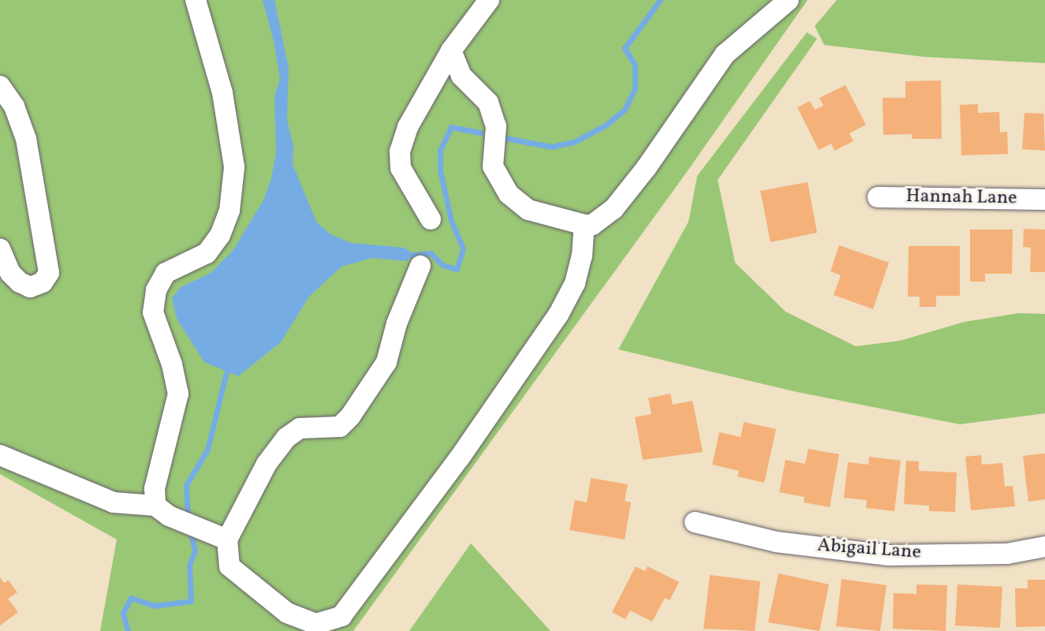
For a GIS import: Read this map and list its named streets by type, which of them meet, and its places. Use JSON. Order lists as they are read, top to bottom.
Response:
{
  "streets": {
    "street": ["Hannah Lane", "Abigail Lane"]
  }
}
